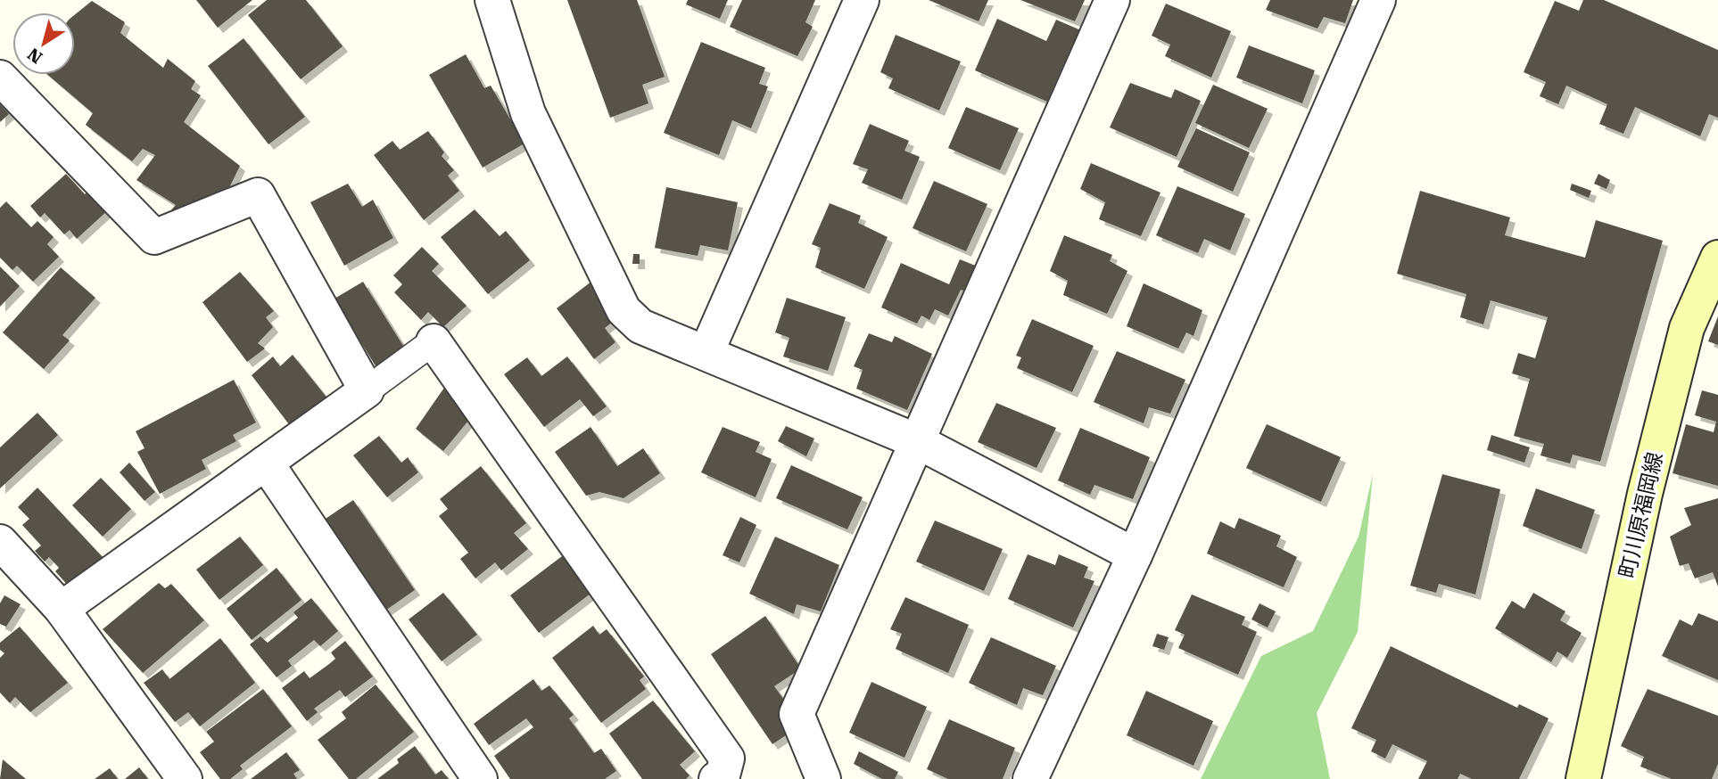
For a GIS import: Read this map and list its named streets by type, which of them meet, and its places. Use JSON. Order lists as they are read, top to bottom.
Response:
{
  "streets": {
    "main road": ["町川原福岡線"]
  },
  "north": "bottom left"
}
